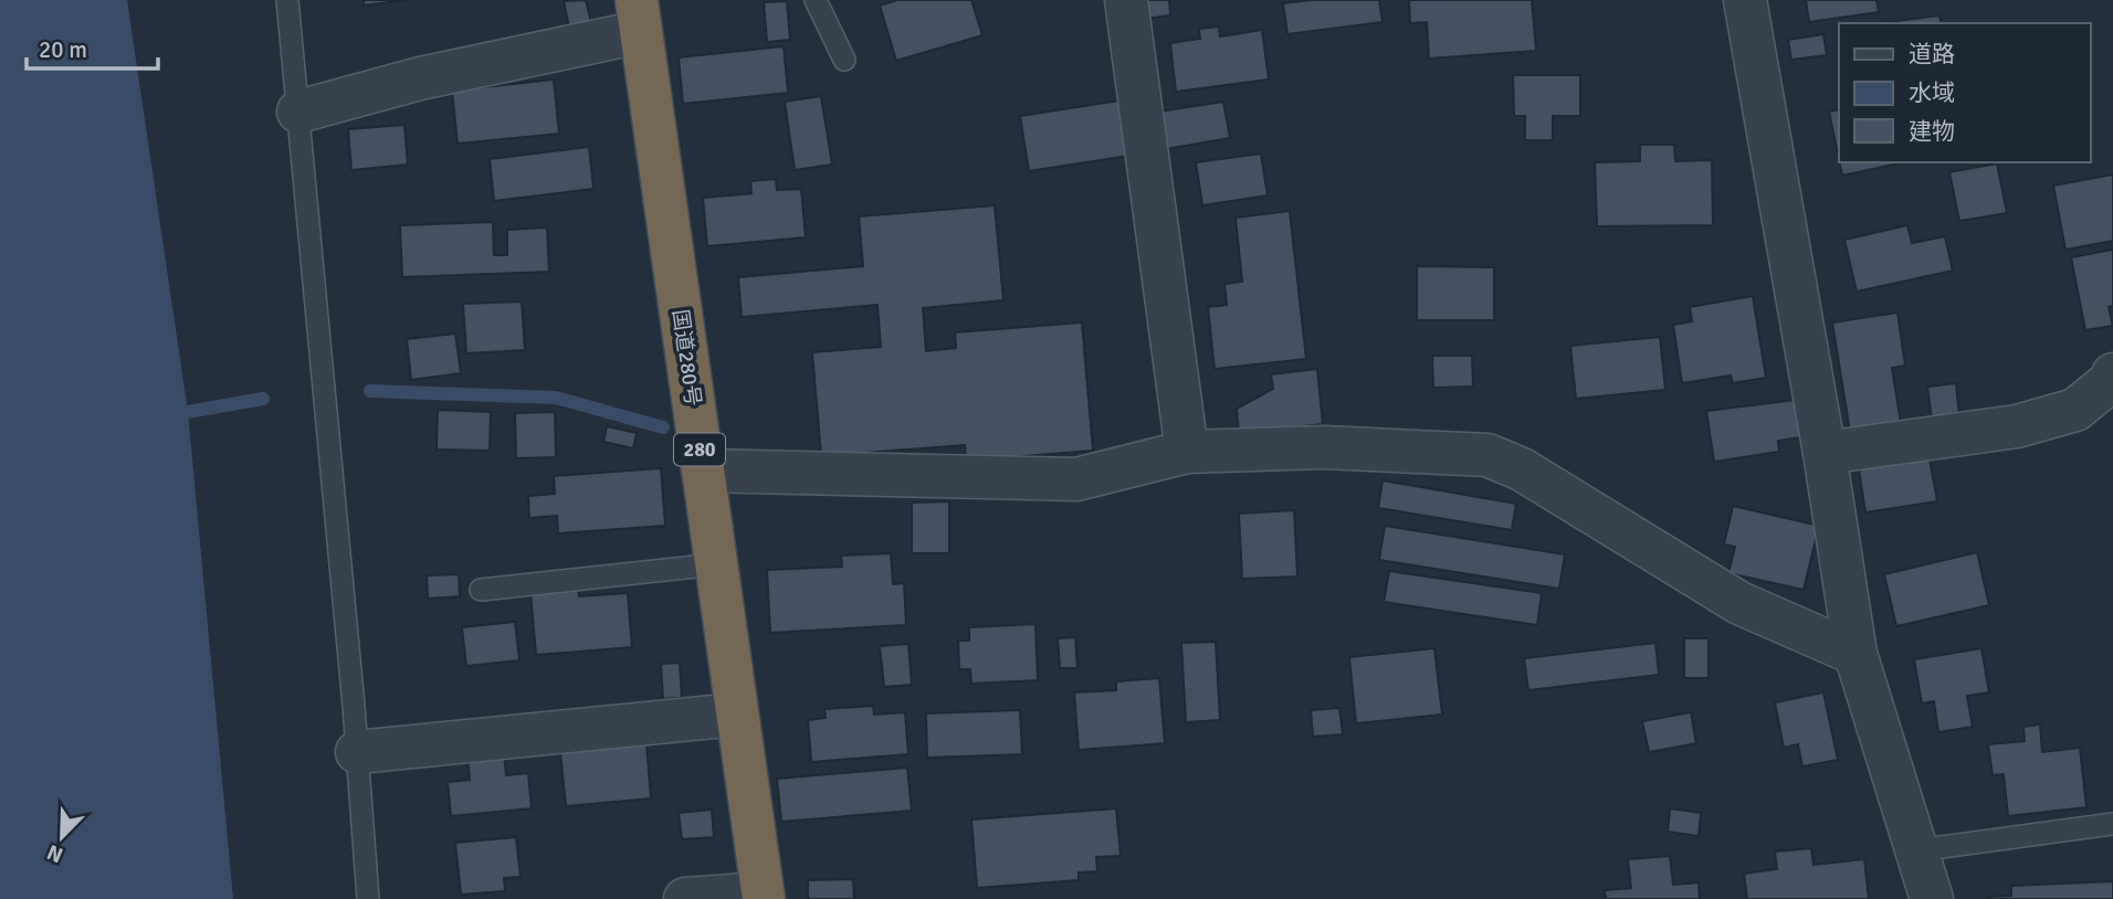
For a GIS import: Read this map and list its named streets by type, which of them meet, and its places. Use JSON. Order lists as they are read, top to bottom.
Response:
{
  "streets": {
    "highway": ["国道280号", "280"]
  },
  "legend": ["道路", "水域", "建物"],
  "scale_bar": "20 m",
  "north": "bottom left"
}
